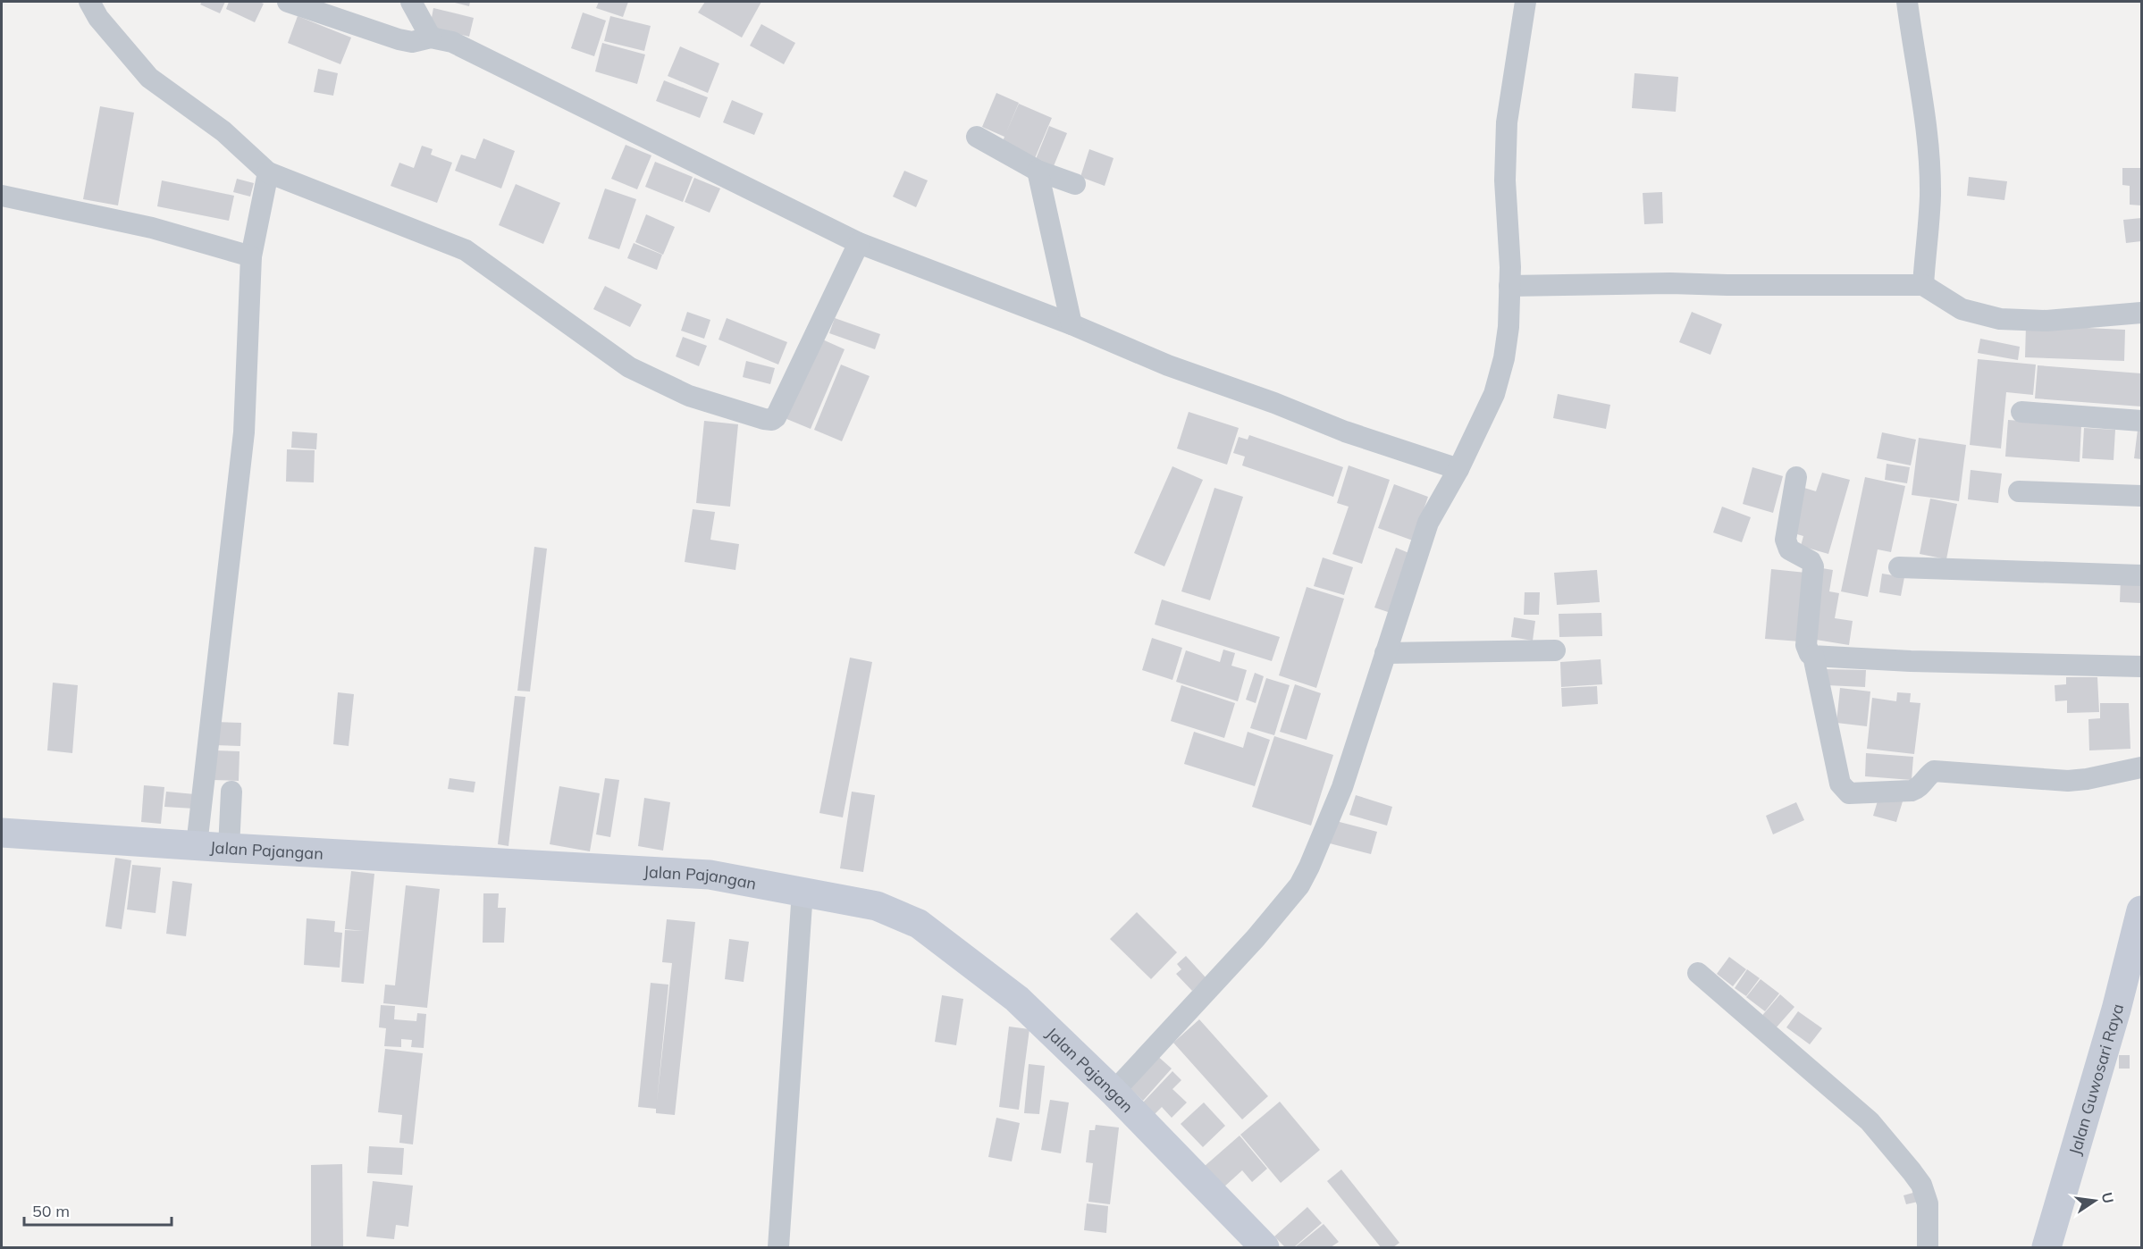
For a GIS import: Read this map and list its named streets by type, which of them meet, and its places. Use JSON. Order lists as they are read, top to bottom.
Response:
{
  "streets": {
    "main road": ["Jalan Pajangan", "Jalan Guwosari Raya"]
  },
  "scale_bar": "50 m",
  "north": "right"
}
